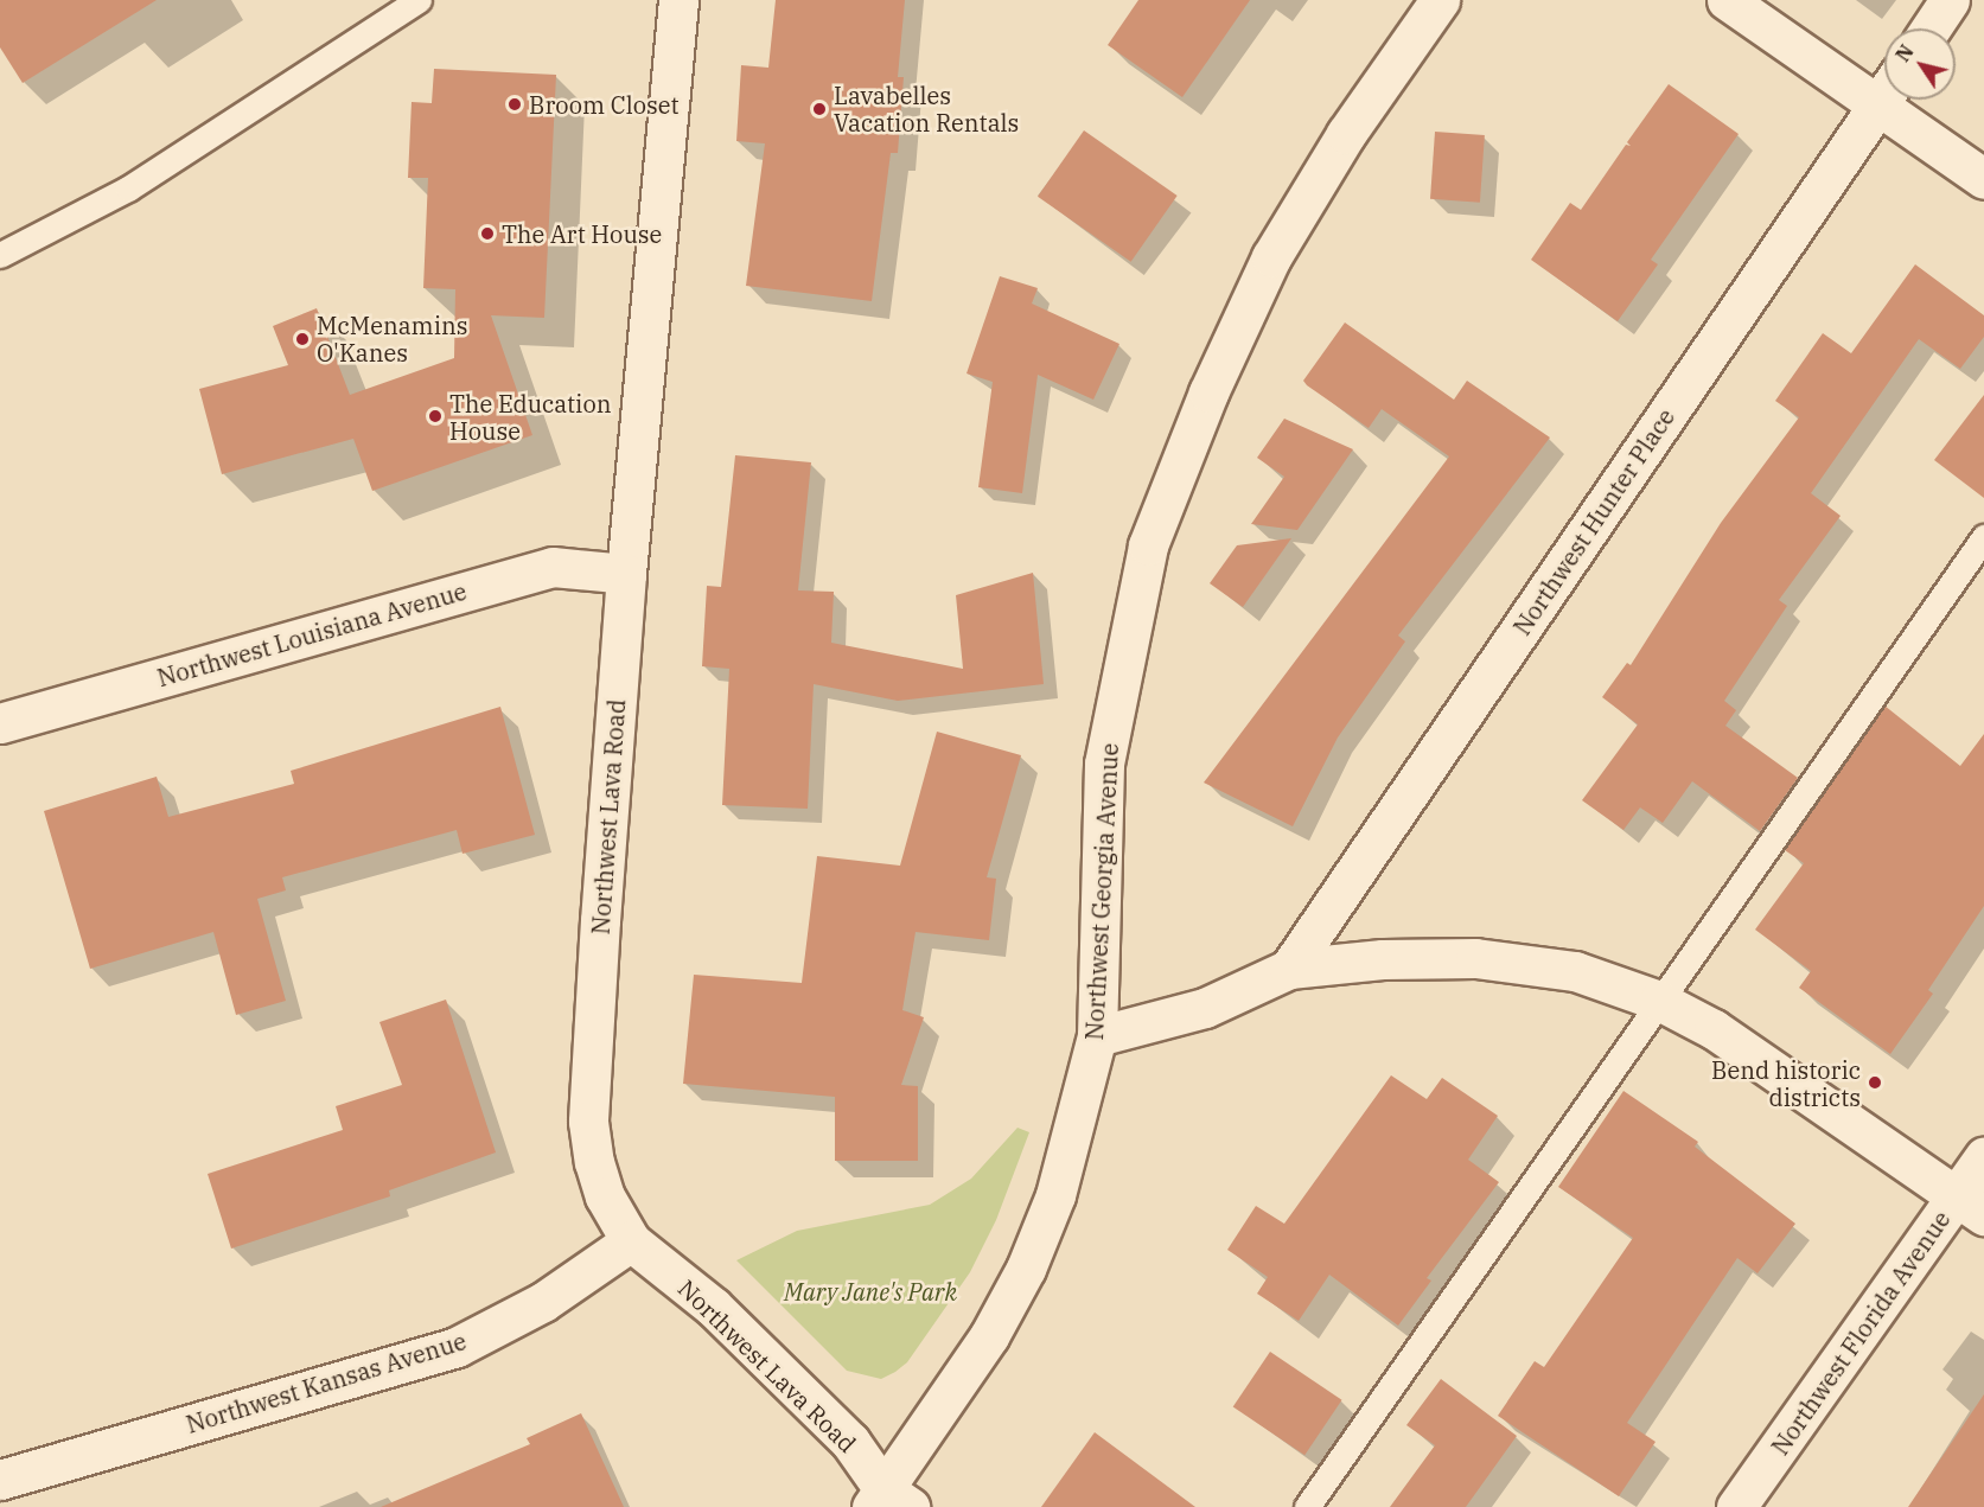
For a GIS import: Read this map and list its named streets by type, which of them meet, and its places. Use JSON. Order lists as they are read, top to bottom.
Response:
{
  "streets": {
    "street": [
      "Northwest Hunter Place",
      "Northwest Louisiana Avenue",
      "Northwest Lava Road",
      "Northwest Georgia Avenue",
      "Northwest Florida Avenue",
      "Northwest Kansas Avenue"
    ]
  },
  "crossings": [
    ["Northwest Louisiana Avenue", "Northwest Lava Road"],
    ["Northwest Lava Road", "Northwest Georgia Avenue"],
    ["Northwest Lava Road", "Northwest Kansas Avenue"]
  ],
  "parks": ["Mary Jane's Park"],
  "places": [
    "Broom Closet",
    "Lavabelles Vacation Rentals",
    "The Art House",
    "McMenamins O'Kanes",
    "The Education House",
    "Bend historic districts"
  ],
  "north": "top left"
}
